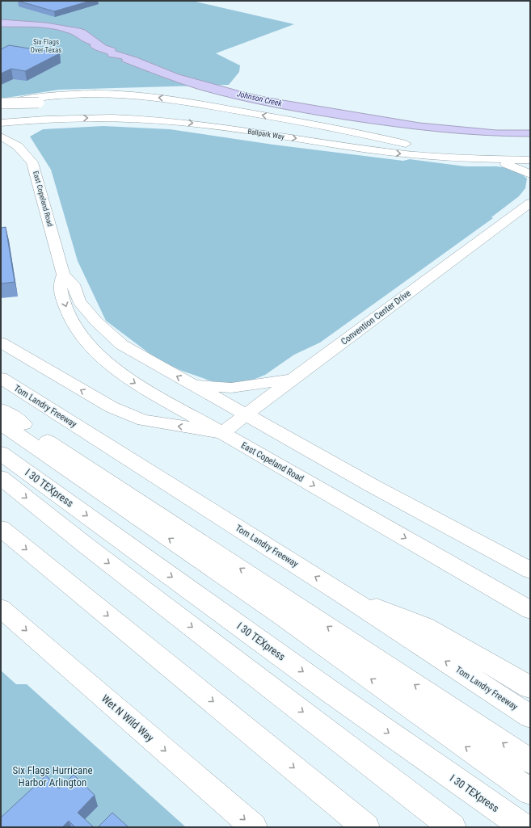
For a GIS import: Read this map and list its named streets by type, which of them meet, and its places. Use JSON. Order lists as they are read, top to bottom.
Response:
{
  "streets": {
    "highway": ["Tom Landry Freeway", "I 30 TEXpress"],
    "main road": [
      "Ballpark Way",
      "East Copeland Road",
      "Convention Center Drive",
      "Wet N Wild Way"
    ]
  },
  "crossings": [
    ["East Copeland Road", "Convention Center Drive"]
  ],
  "one_way": ["Wet N Wild Way"],
  "water": ["Johnson Creek"],
  "parks": ["Six Flags Over Texas", "Six Flags Hurricane Harbor Arlington"]
}
